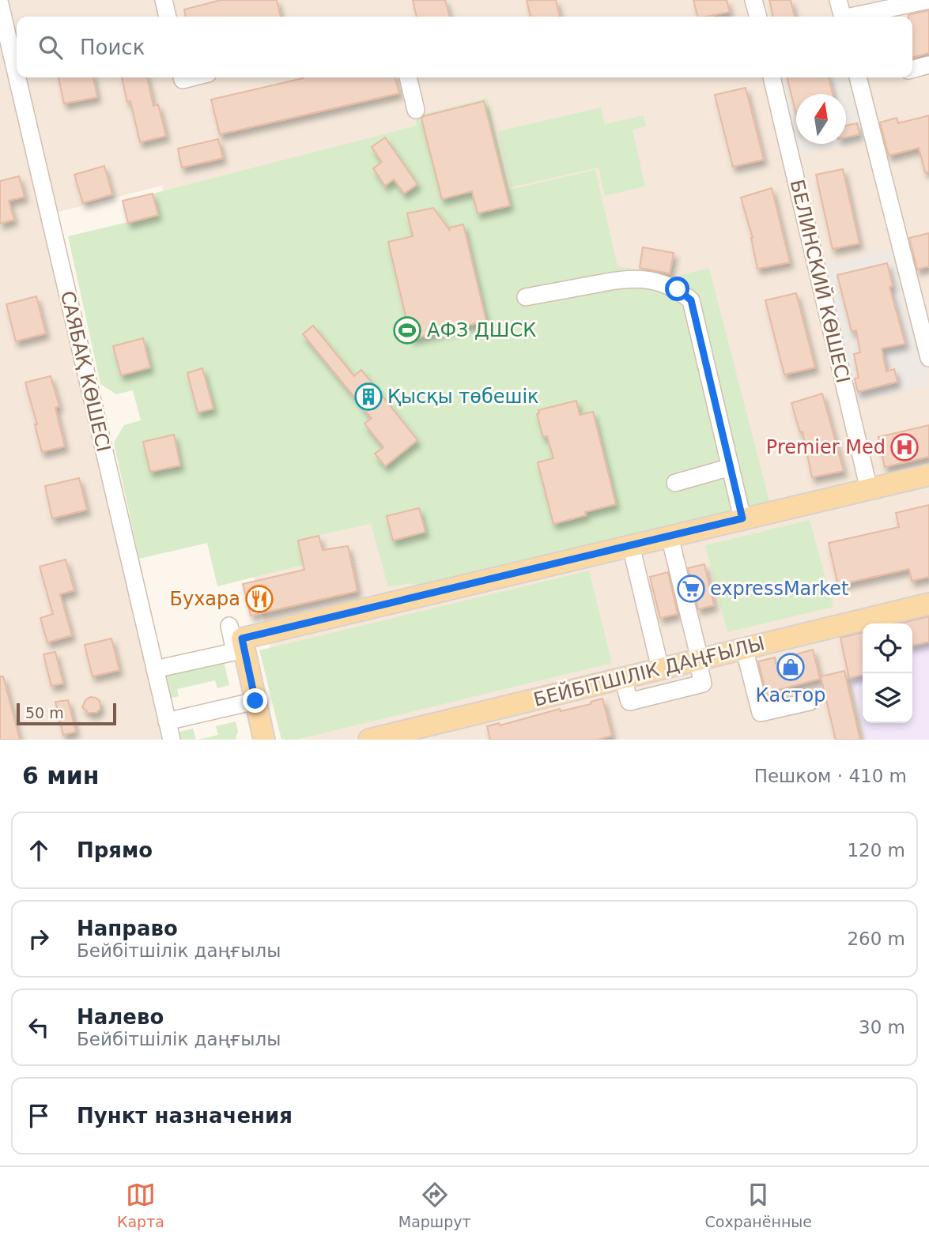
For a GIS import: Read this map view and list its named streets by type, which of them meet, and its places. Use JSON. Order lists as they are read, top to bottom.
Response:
{
  "streets": {
    "main road": ["БЕЙБІТШІЛІК ДАҢҒЫЛЫ"],
    "street": ["БЕЛИНСКИЙ КӨШЕСІ", "САЯБАҚ КӨШЕСІ"]
  },
  "places": {
    "sports": ["АФЗ ДШСК"],
    "building": ["Қысқы төбешік"],
    "hospital": ["Premier Med"],
    "supermarket": ["expressMarket"],
    "restaurant": ["Бухара"],
    "shop": ["Кастор"]
  },
  "scale_bar": "50 m",
  "north": "top",
  "page": {
    "search": "Поиск",
    "scale": "50 m",
    "heading": ["6 мин", "Пешком · 410 m"],
    "list": [
      ["Прямо", "120 m"],
      ["Направо", "Бейбітшілік даңғылы", "260 m"],
      ["Налево", "Бейбітшілік даңғылы", "30 m"],
      "Пункт назначения"
    ],
    "nav": ["Карта", "Маршрут", "Сохранённые"]
  }
}
